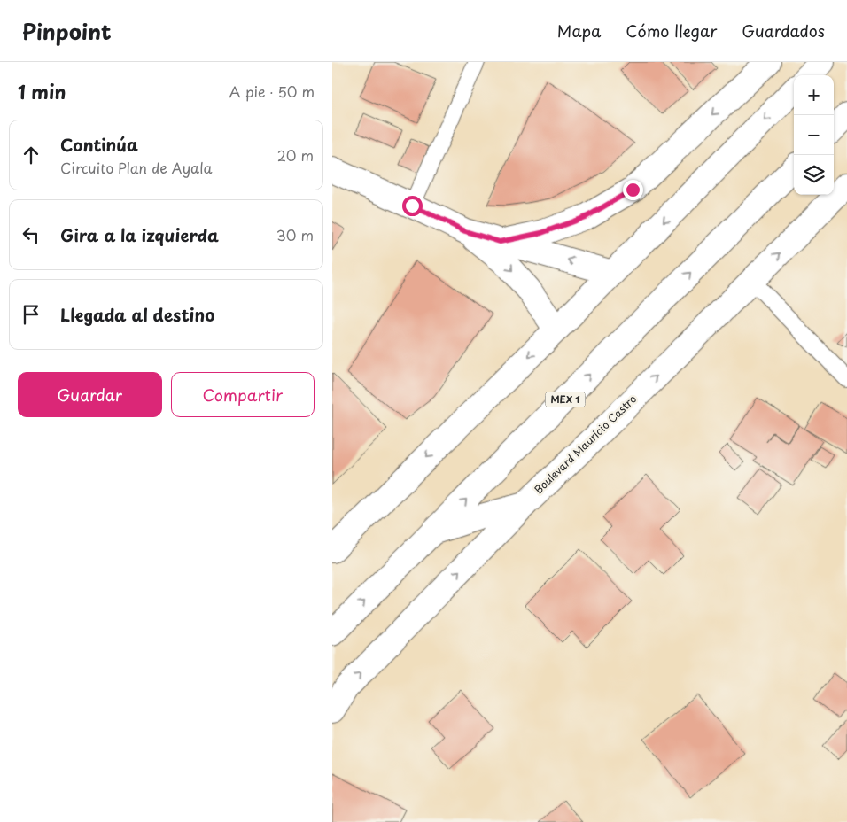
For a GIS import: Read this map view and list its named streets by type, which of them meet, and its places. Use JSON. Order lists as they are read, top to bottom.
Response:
{
  "streets": {
    "street": ["MEX 1", "Boulevard Mauricio Castro"]
  },
  "page": {
    "header": "Pinpoint",
    "nav": ["Mapa", "Cómo llegar", "Guardados"],
    "heading": ["1 min", "A pie · 50 m"],
    "map_buttons": ["+", "−"],
    "list": [
      ["Continúa", "Circuito Plan de Ayala", "20 m"],
      ["Gira a la izquierda", "30 m"],
      "Llegada al destino"
    ],
    "buttons": ["Guardar", "Compartir"]
  }
}
